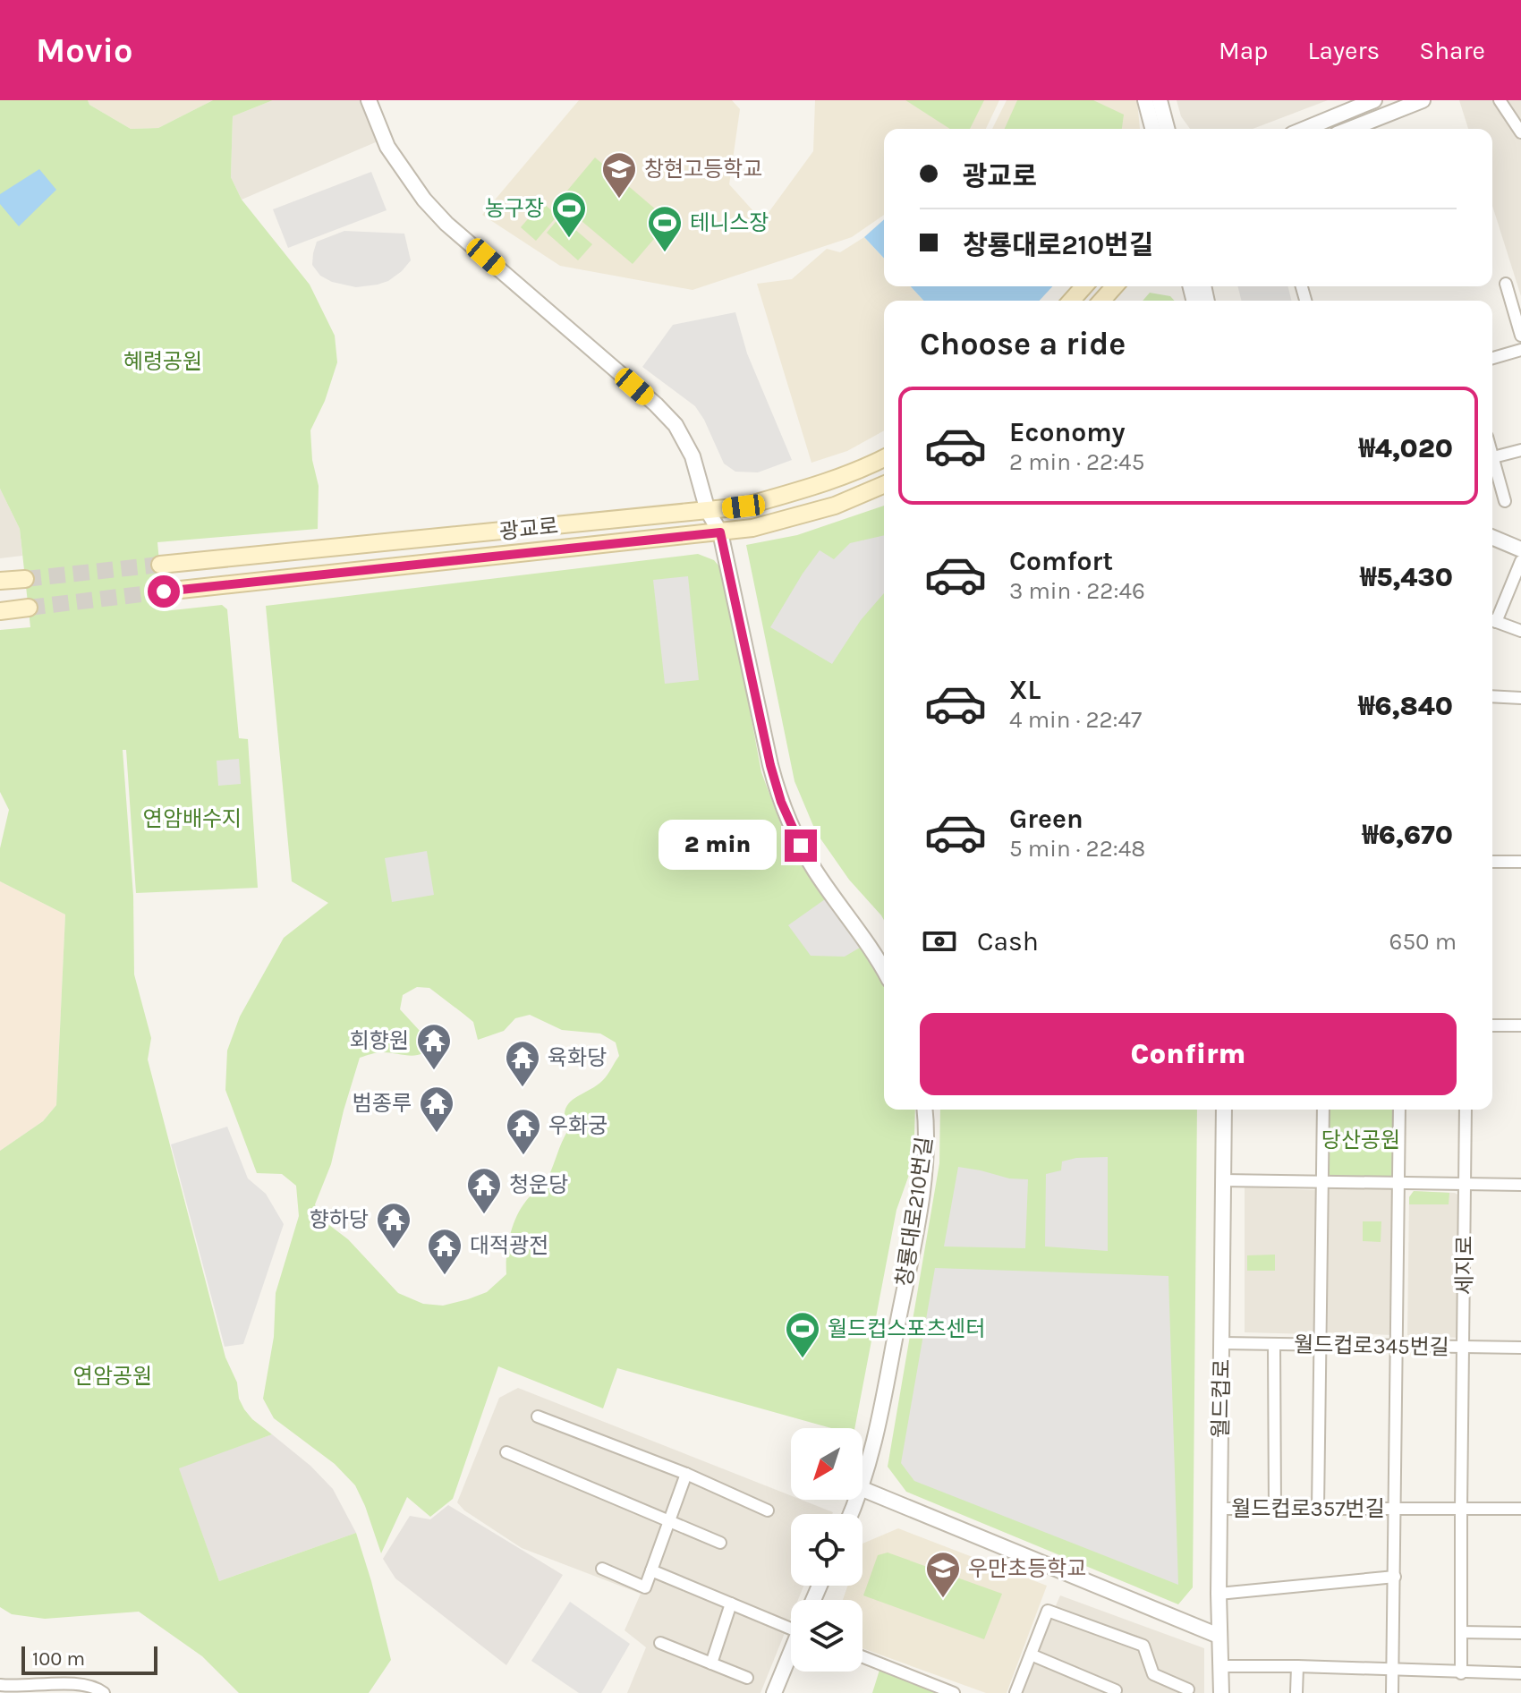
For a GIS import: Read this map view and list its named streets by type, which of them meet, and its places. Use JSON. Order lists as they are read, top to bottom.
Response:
{
  "streets": {
    "main road": ["광교로"],
    "street": [
      "창룡대로210번길",
      "세지로",
      "월드컵로345번길",
      "월드컵로",
      "월드컵로357번길"
    ]
  },
  "crossings": [
    ["세지로", "월드컵로345번길"],
    ["월드컵로345번길", "월드컵로"],
    ["월드컵로345번길", "월드컵로357번길"],
    ["월드컵로", "월드컵로357번길"]
  ],
  "parks": [
    "혜령공원",
    "연암배수지",
    "당산공원",
    "연암공원"
  ],
  "places": {
    "school or university": ["창현고등학교", "우만초등학교"],
    "sports": ["농구장", "테니스장", "월드컵스포츠센터"],
    "temple": [
      "회향원",
      "육화당",
      "범종루",
      "우화궁",
      "청운당",
      "향하당",
      "대적광전"
    ]
  },
  "scale_bar": "100 m",
  "north": "bottom left",
  "page": {
    "header": "Movio",
    "nav": ["Map", "Layers", "Share"],
    "banner": ["광교로", "창룡대로210번길"],
    "heading": "Choose a ride",
    "list": [
      {
        "name": "Economy",
        "note": "2 min · 22:45",
        "value": "₩4,020"
      },
      {
        "name": "Comfort",
        "note": "3 min · 22:46",
        "value": "₩5,430"
      },
      {
        "name": "XL",
        "note": "4 min · 22:47",
        "value": "₩6,840"
      },
      {
        "name": "Green",
        "note": "5 min · 22:48",
        "value": "₩6,670"
      }
    ],
    "bubble": "2 min",
    "pay": ["Cash", "650 m"],
    "buttons": "Confirm",
    "scale": "100 m"
  }
}
